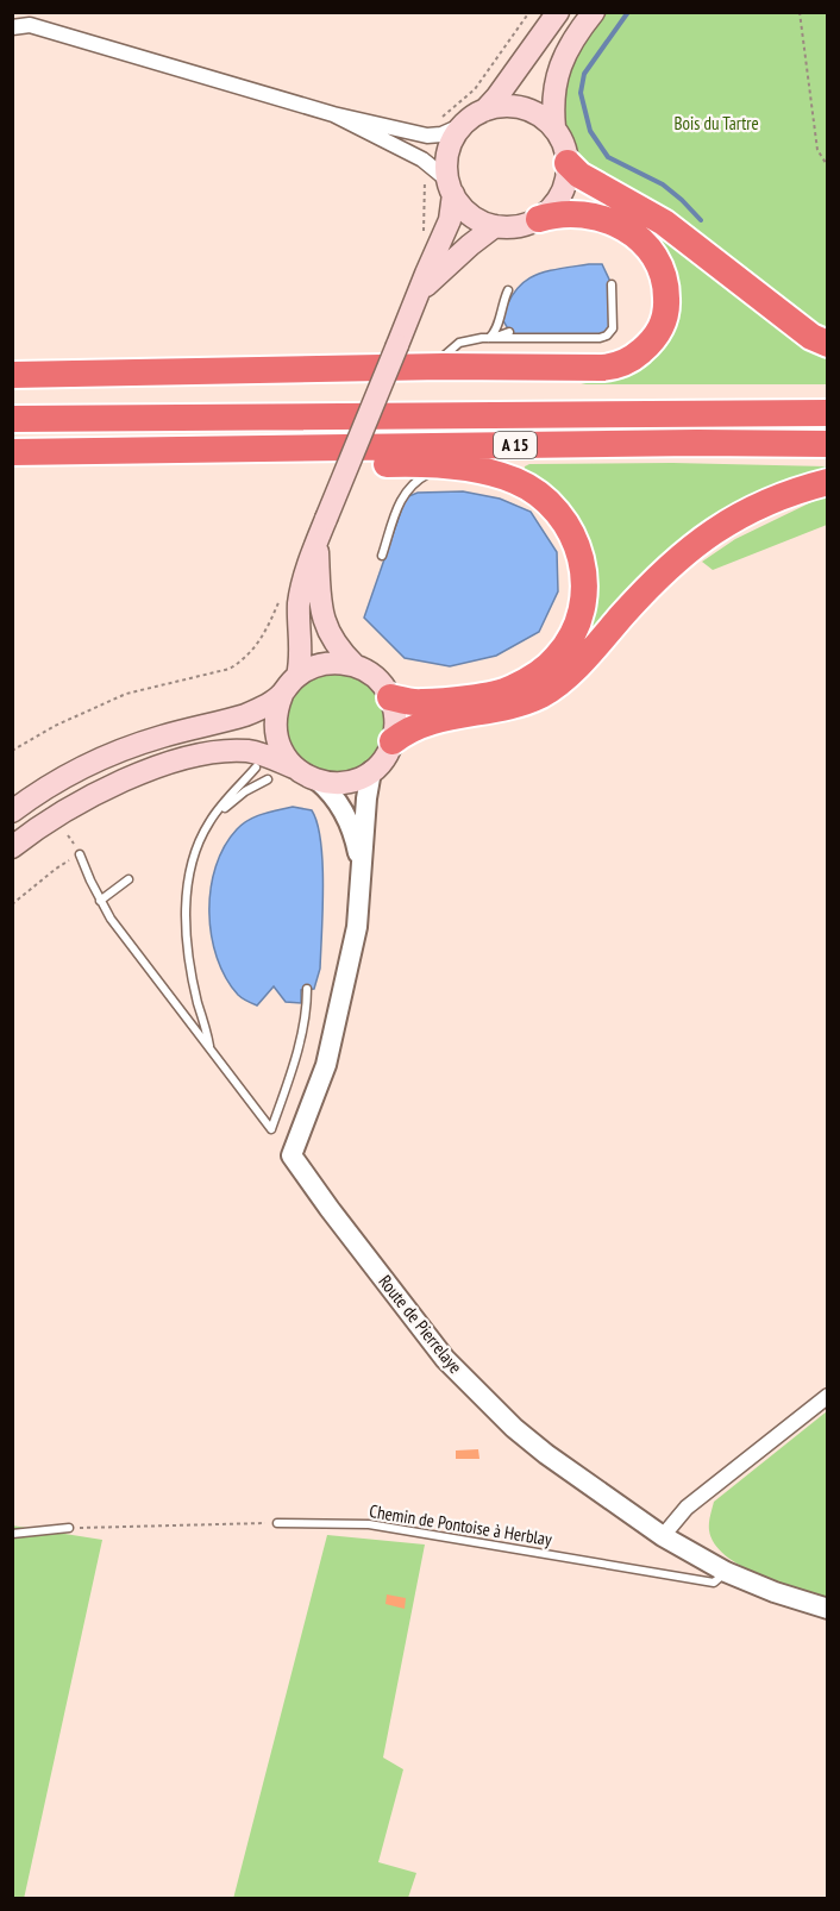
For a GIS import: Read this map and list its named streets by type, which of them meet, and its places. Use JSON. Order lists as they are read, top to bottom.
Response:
{
  "streets": {
    "highway": ["A 15"],
    "street": ["Route de Pierrelaye"],
    "lane": ["Chemin de Pontoise à Herblay"]
  },
  "crossings": [
    ["Route de Pierrelaye", "Chemin de Pontoise à Herblay"]
  ],
  "parks": ["Bois du Tartre"]
}
